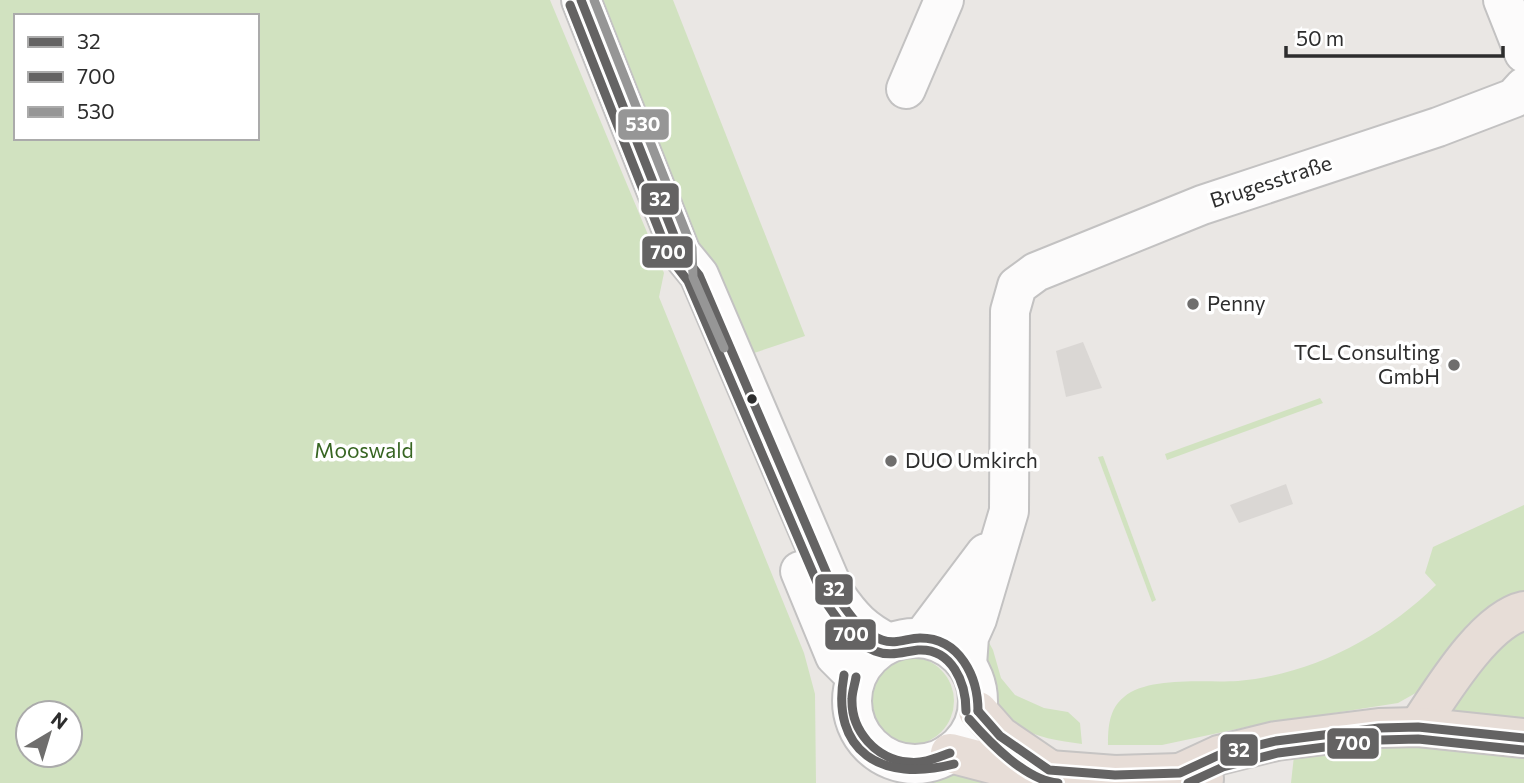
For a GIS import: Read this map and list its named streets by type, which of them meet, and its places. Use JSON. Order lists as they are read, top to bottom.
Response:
{
  "streets": {
    "street": ["Brugesstraße"]
  },
  "parks": ["Mooswald"],
  "places": ["Penny", "TCL Consulting GmbH", "DUO Umkirch"],
  "lines": ["transit line 32", "transit line 530", "transit line 700"],
  "legend": ["32", "700", "530"],
  "scale_bar": "50 m",
  "north": "top right"
}
